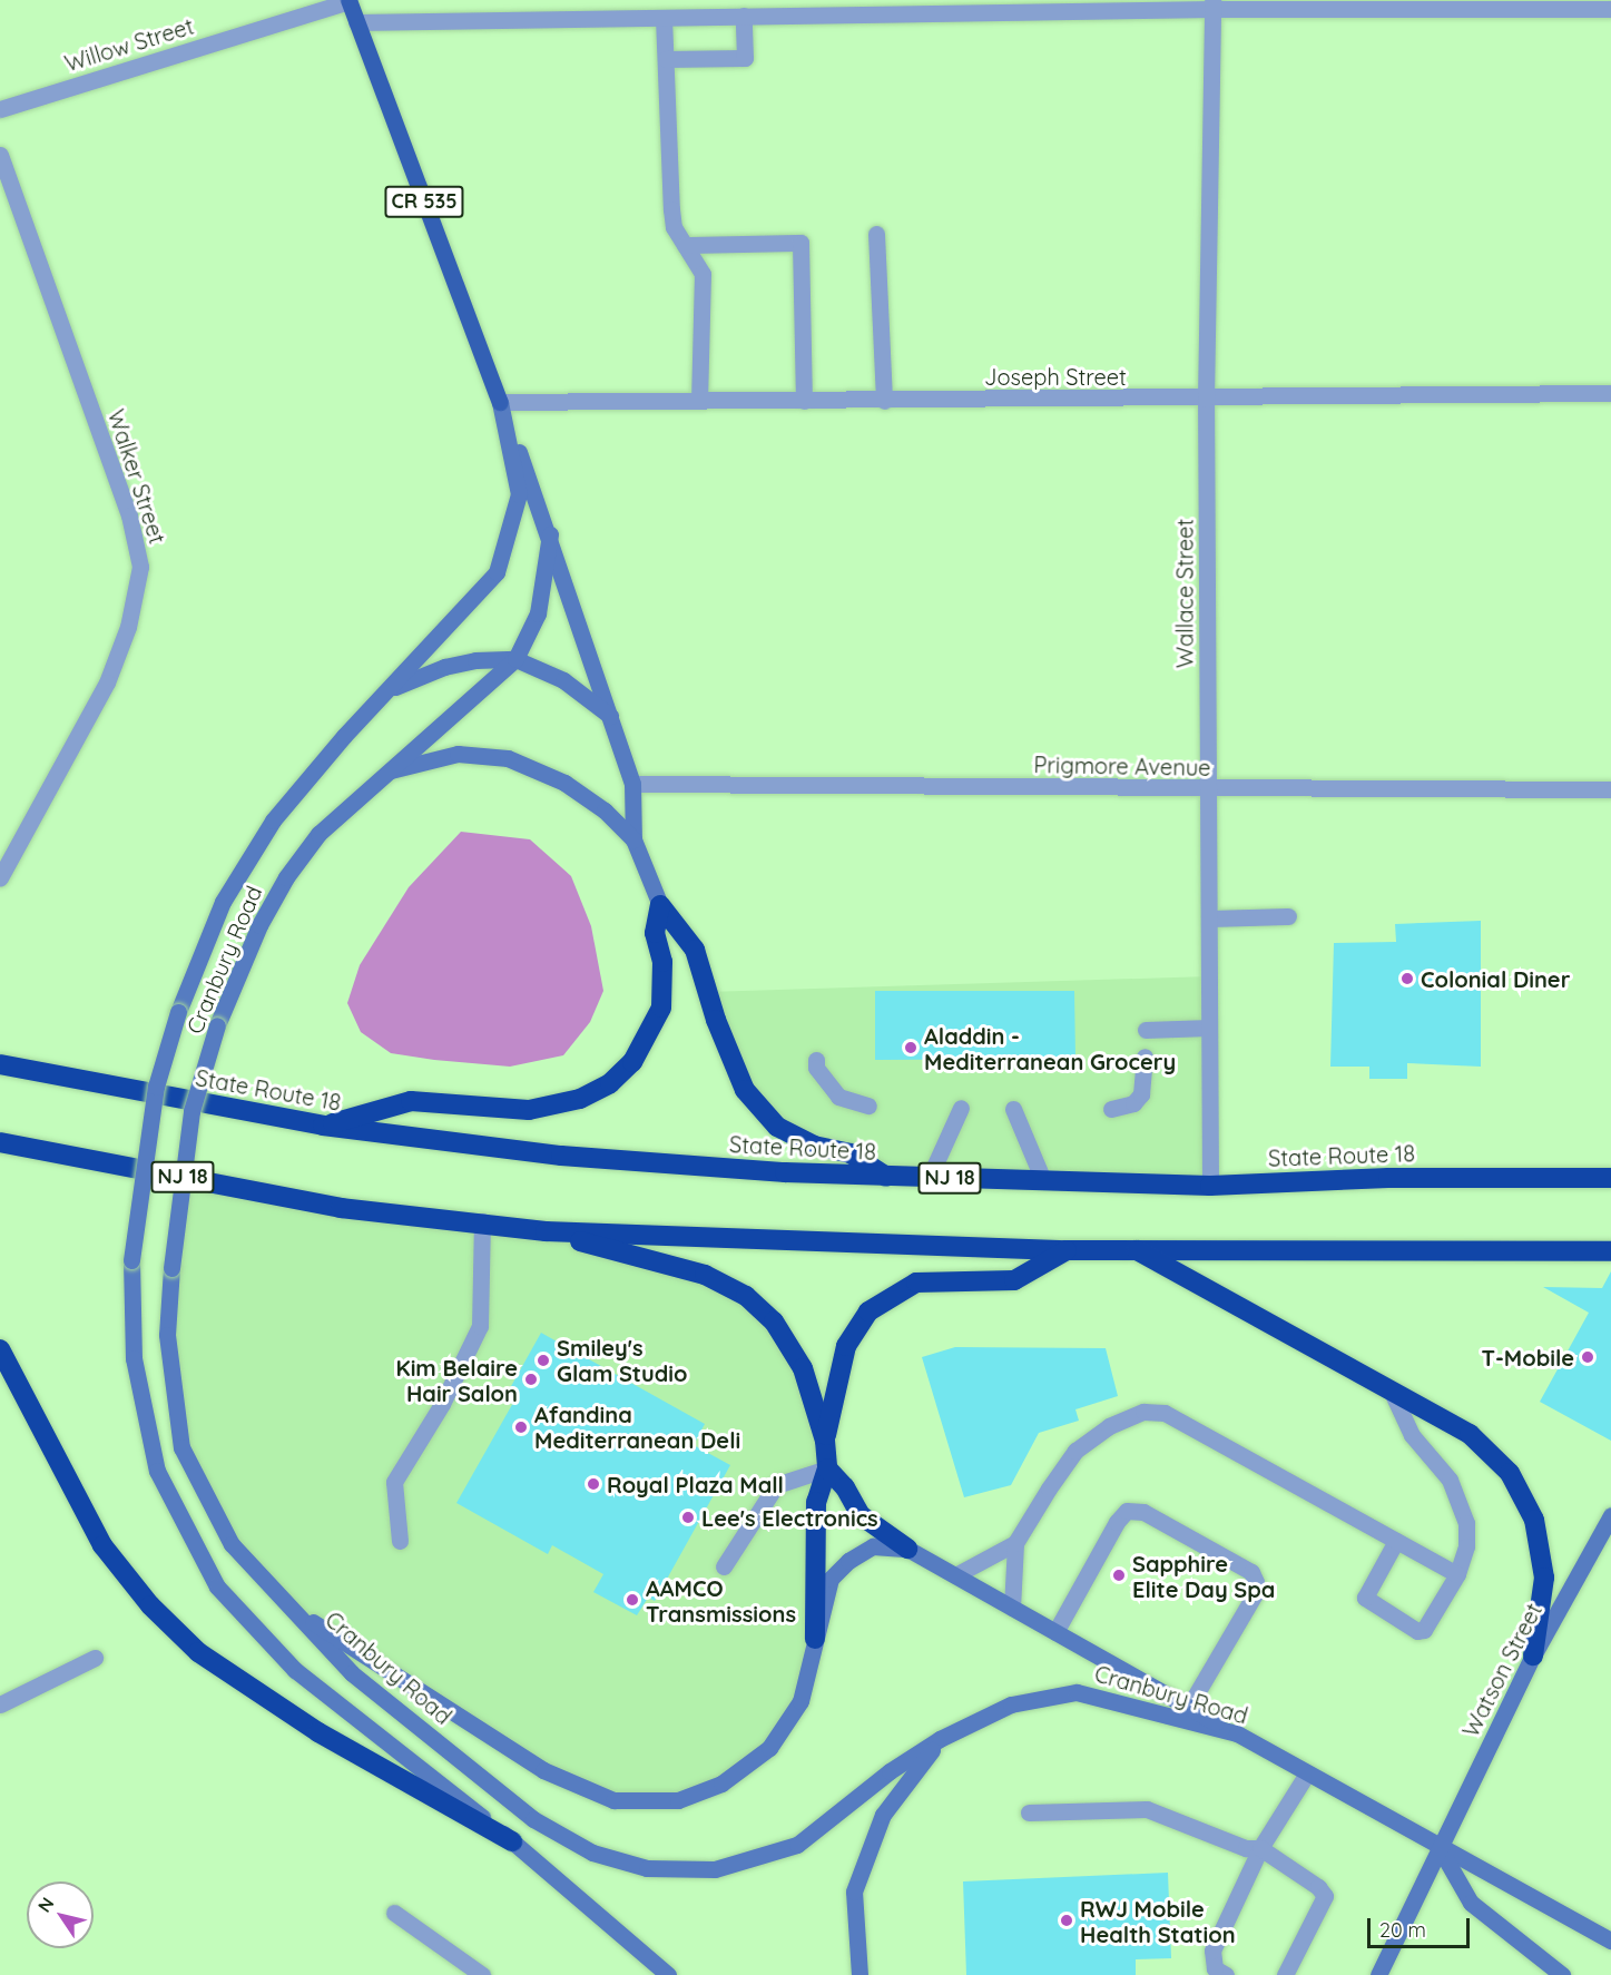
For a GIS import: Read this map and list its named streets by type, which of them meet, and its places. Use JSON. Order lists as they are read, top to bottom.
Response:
{
  "streets": {
    "highway": ["State Route 18", "NJ 18"],
    "main road": ["CR 535", "Cranbury Road", "Watson Street"],
    "street": [
      "Willow Street",
      "Joseph Street",
      "Walker Street",
      "Wallace Street",
      "Prigmore Avenue"
    ]
  },
  "crossings": [
    ["Willow Street", "Cranbury Road"],
    ["Joseph Street", "Wallace Street"],
    ["Joseph Street", "Cranbury Road"],
    ["Wallace Street", "Prigmore Avenue"],
    ["Wallace Street", "State Route 18"],
    ["Prigmore Avenue", "Cranbury Road"],
    ["Cranbury Road", "Watson Street"]
  ],
  "places": [
    "Colonial Diner",
    "Aladdin - Mediterranean Grocery",
    "T-Mobile",
    "Smiley's Glam Studio",
    "Kim Belaire Hair Salon",
    "Afandina Mediterranean Deli",
    "Royal Plaza Mall",
    "Lee's Electronics",
    "Sapphire Elite Day Spa",
    "AAMCO Transmissions",
    "RWJ Mobile Health Station"
  ],
  "scale_bar": "20 m",
  "north": "top left"
}
